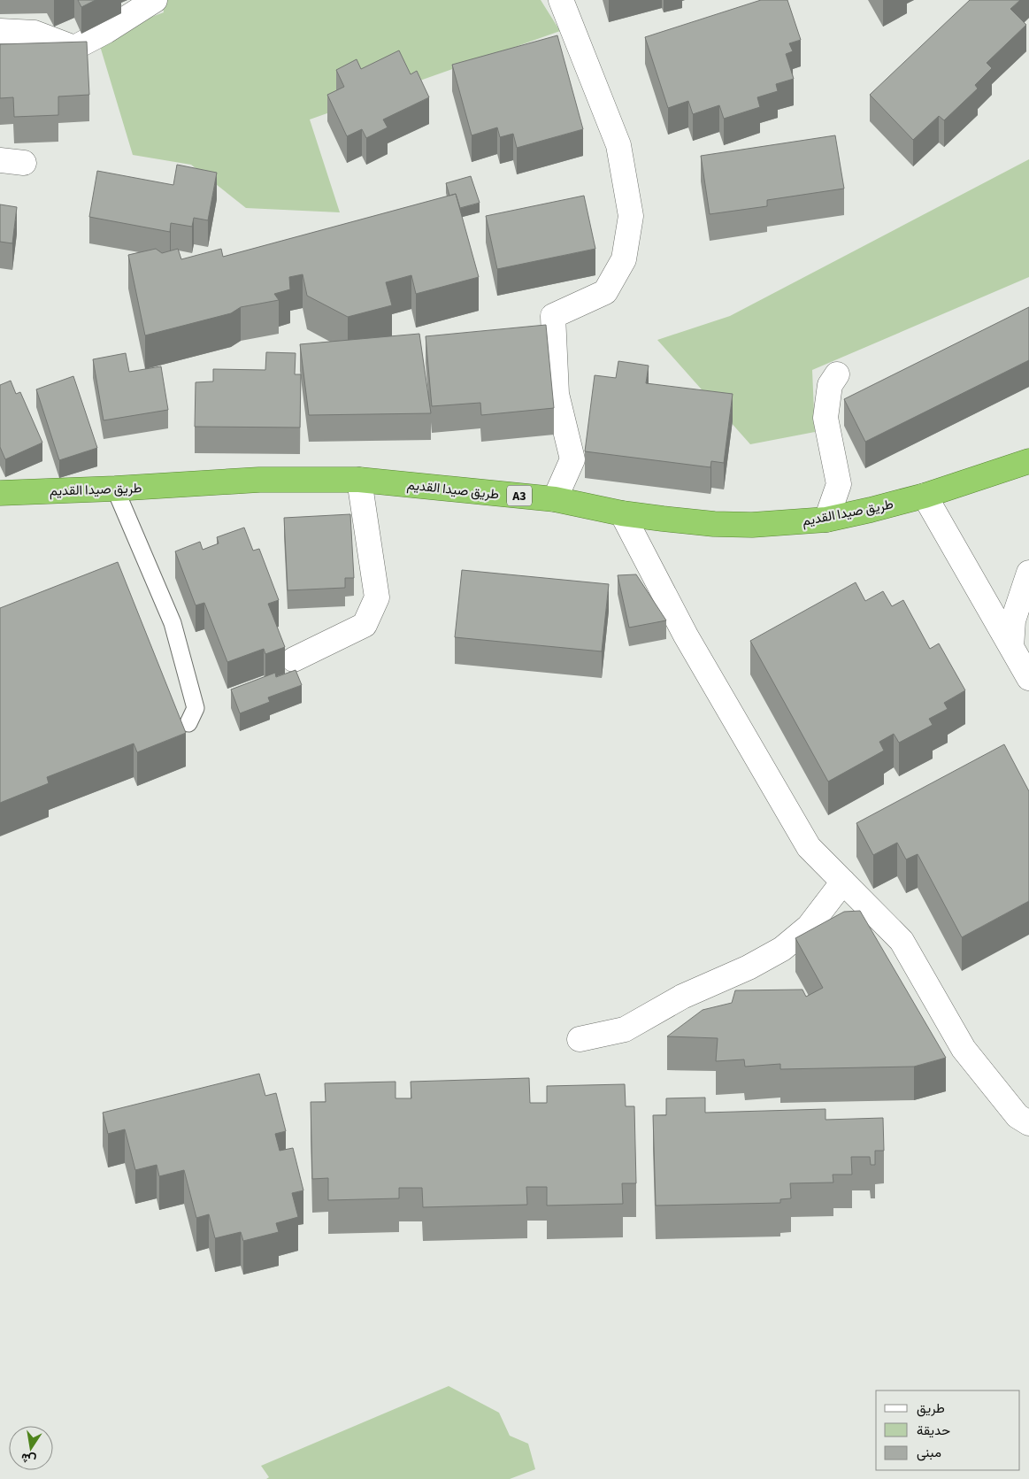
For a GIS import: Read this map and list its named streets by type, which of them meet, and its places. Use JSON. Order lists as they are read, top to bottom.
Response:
{
  "streets": {
    "highway": ["طريق صيدا القديم", "A3"]
  },
  "legend": ["طريق", "حديقة", "مبنى"],
  "north": "bottom"
}
